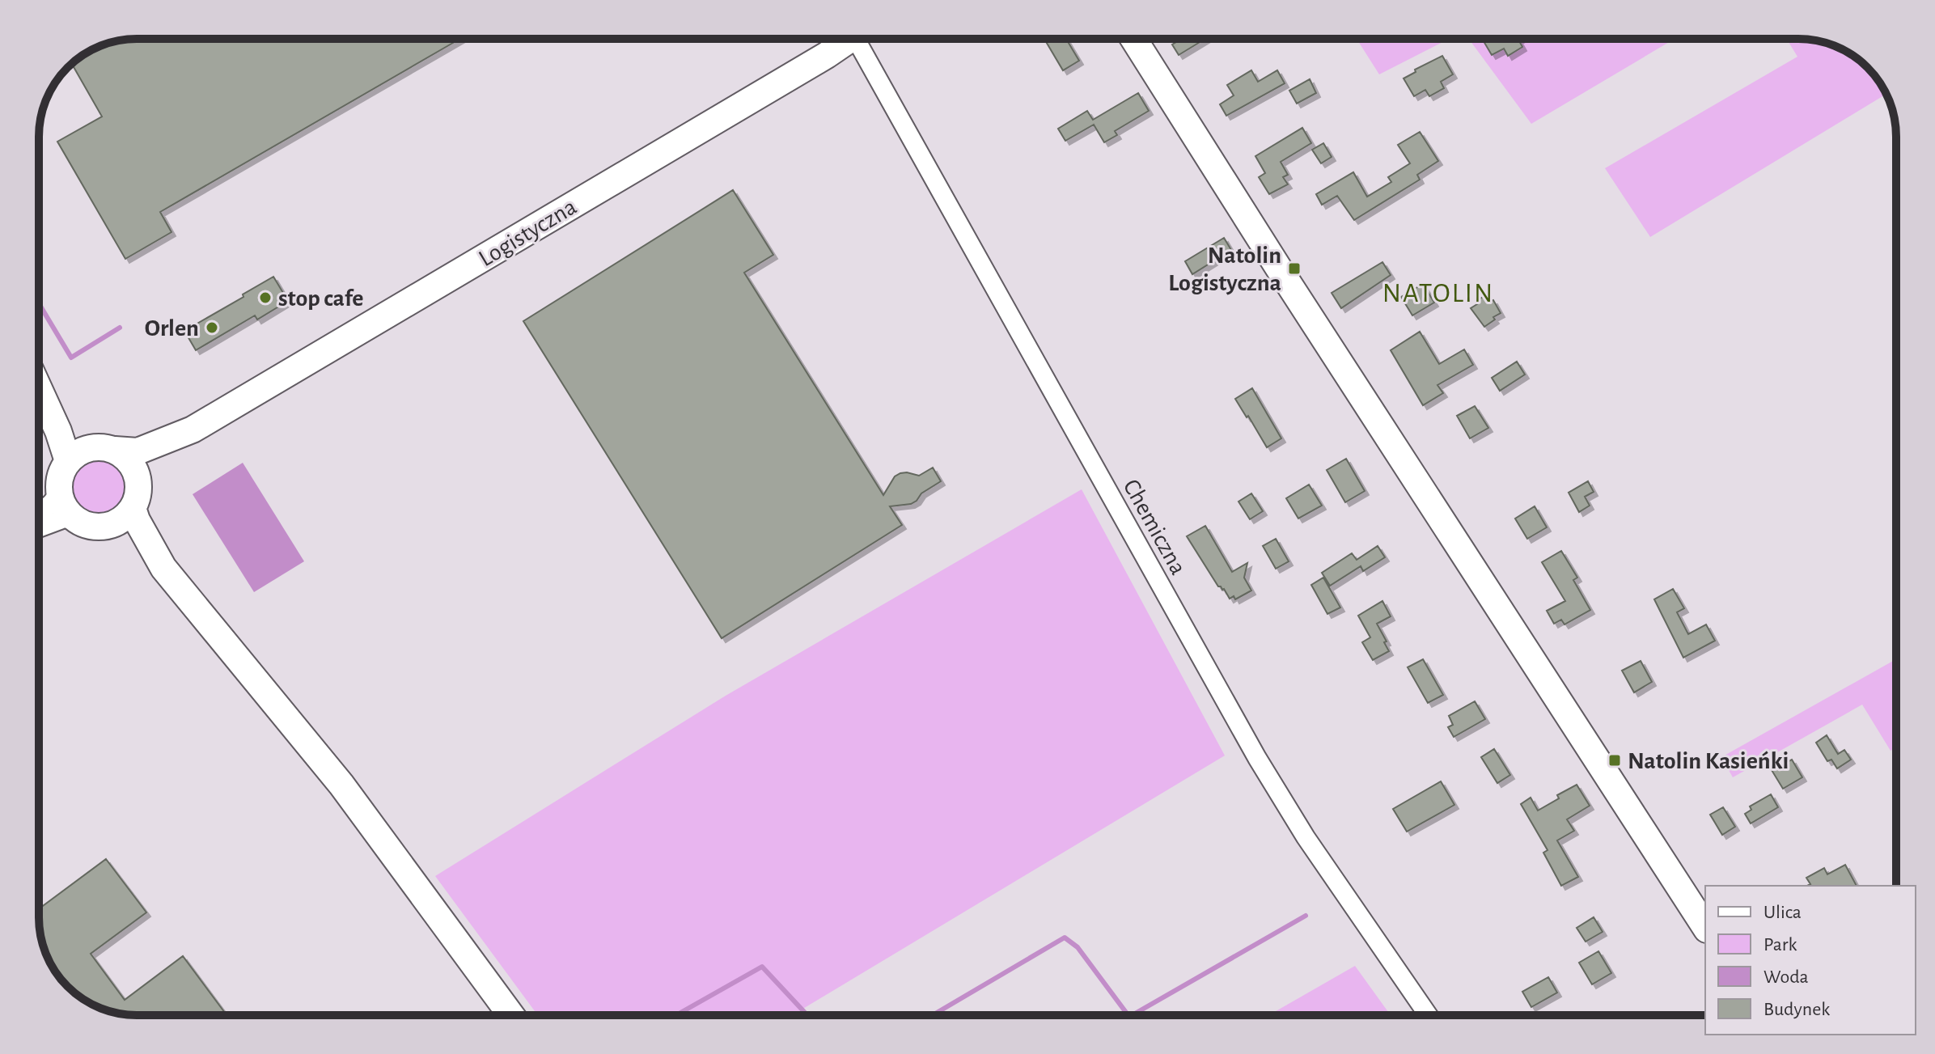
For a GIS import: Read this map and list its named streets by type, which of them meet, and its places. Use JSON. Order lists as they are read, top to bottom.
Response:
{
  "streets": {
    "street": ["Logistyczna", "Chemiczna"]
  },
  "districts": ["NATOLIN"],
  "places": {
    "transit": ["Natolin Logistyczna", "Natolin Kasieńki"],
    "other": ["stop cafe", "Orlen"]
  },
  "legend": [
    "Ulica",
    "Park",
    "Woda",
    "Budynek"
  ]
}
